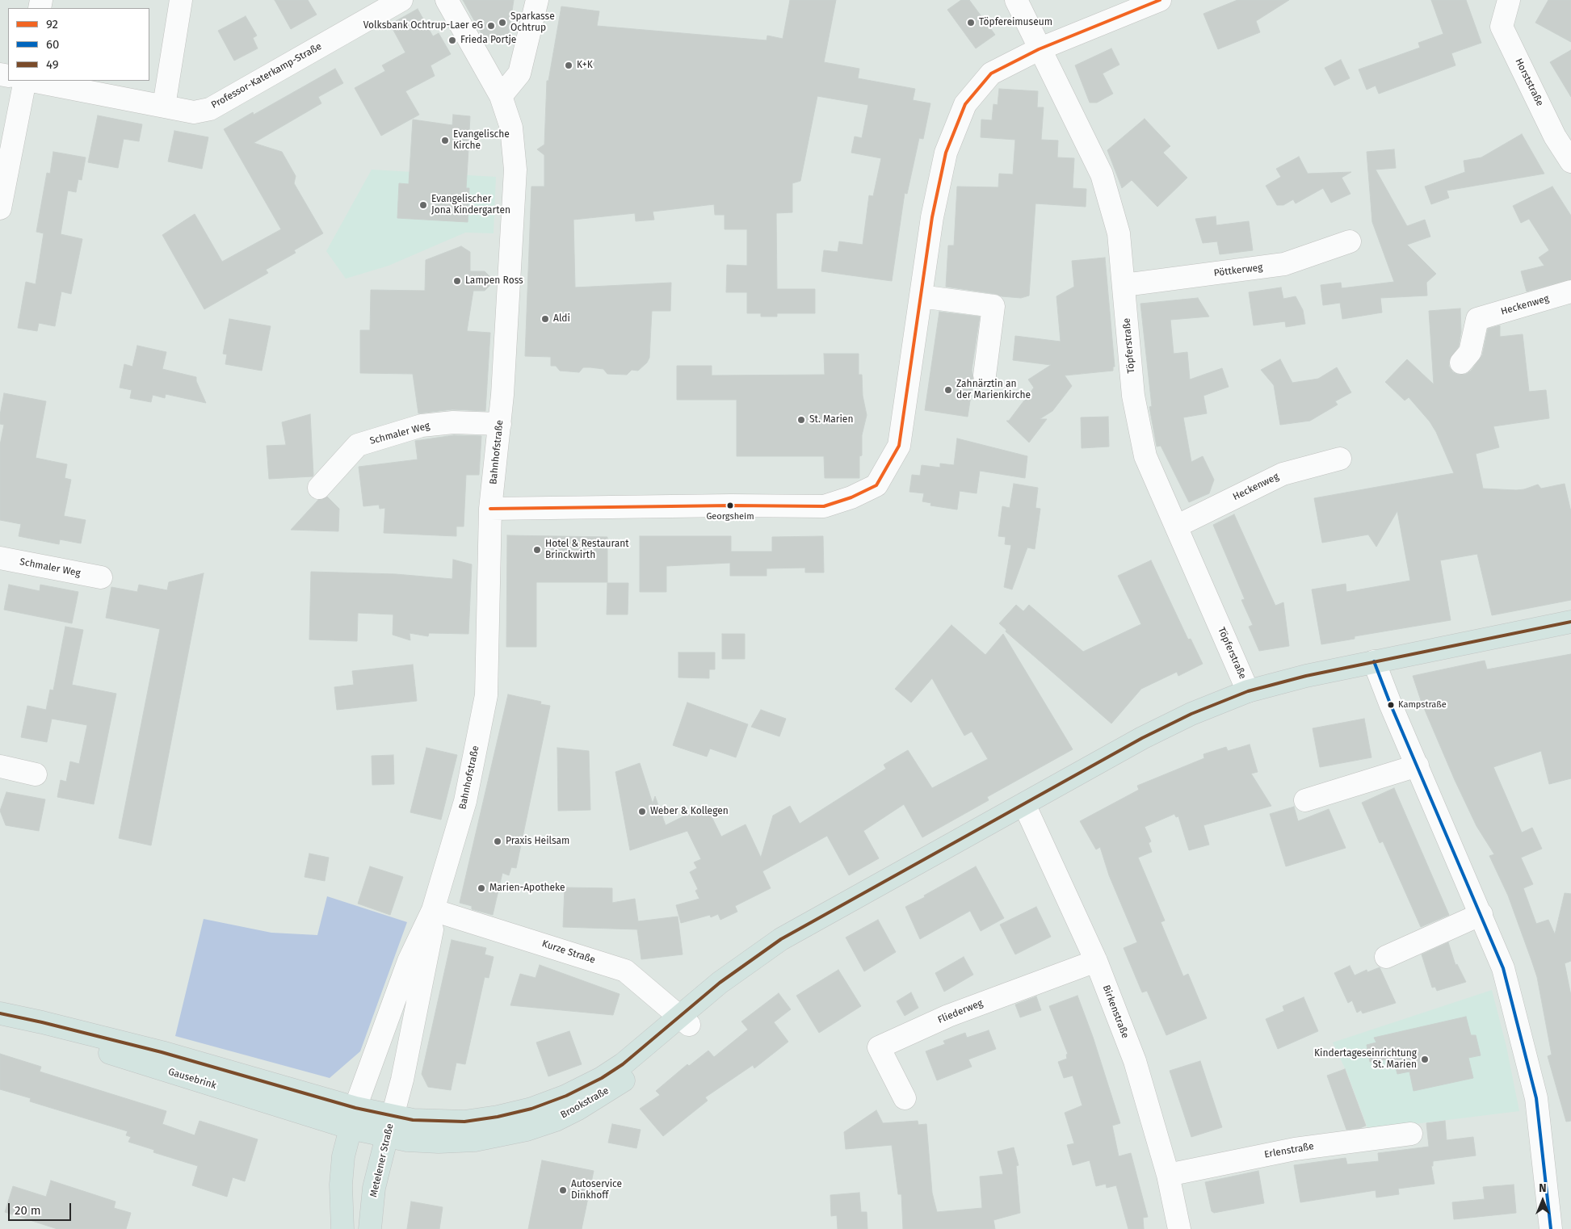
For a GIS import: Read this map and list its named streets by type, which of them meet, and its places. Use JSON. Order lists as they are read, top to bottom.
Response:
{
  "streets": {
    "main road": ["Gausebrink", "Brookstraße", "Metelener Straße"],
    "street": [
      "Professor-Katerkamp-Straße",
      "Horststraße",
      "Pöttkerweg",
      "Heckenweg",
      "Töpferstraße",
      "Schmaler Weg",
      "Bahnhofstraße",
      "Kurze Straße",
      "Fliederweg",
      "Birkenstraße",
      "Erlenstraße"
    ]
  },
  "crossings": [
    ["Pöttkerweg", "Töpferstraße"],
    ["Heckenweg", "Töpferstraße"],
    ["Töpferstraße", "Brookstraße"],
    ["Schmaler Weg", "Bahnhofstraße"],
    ["Bahnhofstraße", "Kurze Straße"],
    ["Bahnhofstraße", "Gausebrink"],
    ["Bahnhofstraße", "Brookstraße"],
    ["Bahnhofstraße", "Metelener Straße"],
    ["Kurze Straße", "Brookstraße"],
    ["Fliederweg", "Birkenstraße"],
    ["Birkenstraße", "Brookstraße"],
    ["Birkenstraße", "Erlenstraße"],
    ["Gausebrink", "Brookstraße"],
    ["Brookstraße", "Metelener Straße"]
  ],
  "places": [
    "Sparkasse Ochtrup",
    "Töpfereimuseum",
    "Volksbank Ochtrup-Laer eG",
    "Frieda Portje",
    "K+K",
    "Evangelische Kirche",
    "Evangelischer Jona Kindergarten",
    "Lampen Ross",
    "Aldi",
    "Zahnärztin an der Marienkirche",
    "St. Marien",
    "Georgsheim",
    "Hotel & Restaurant Brinckwirth",
    "Kampstraße",
    "Weber & Kollegen",
    "Praxis Heilsam",
    "Marien-Apotheke",
    "Kindertageseinrichtung St. Marien",
    "Autoservice Dinkhoff"
  ],
  "lines": ["transit line 92", "transit line 49", "transit line 60"],
  "legend": ["92", "60", "49"],
  "scale_bar": "20 m",
  "north": "top"
}
